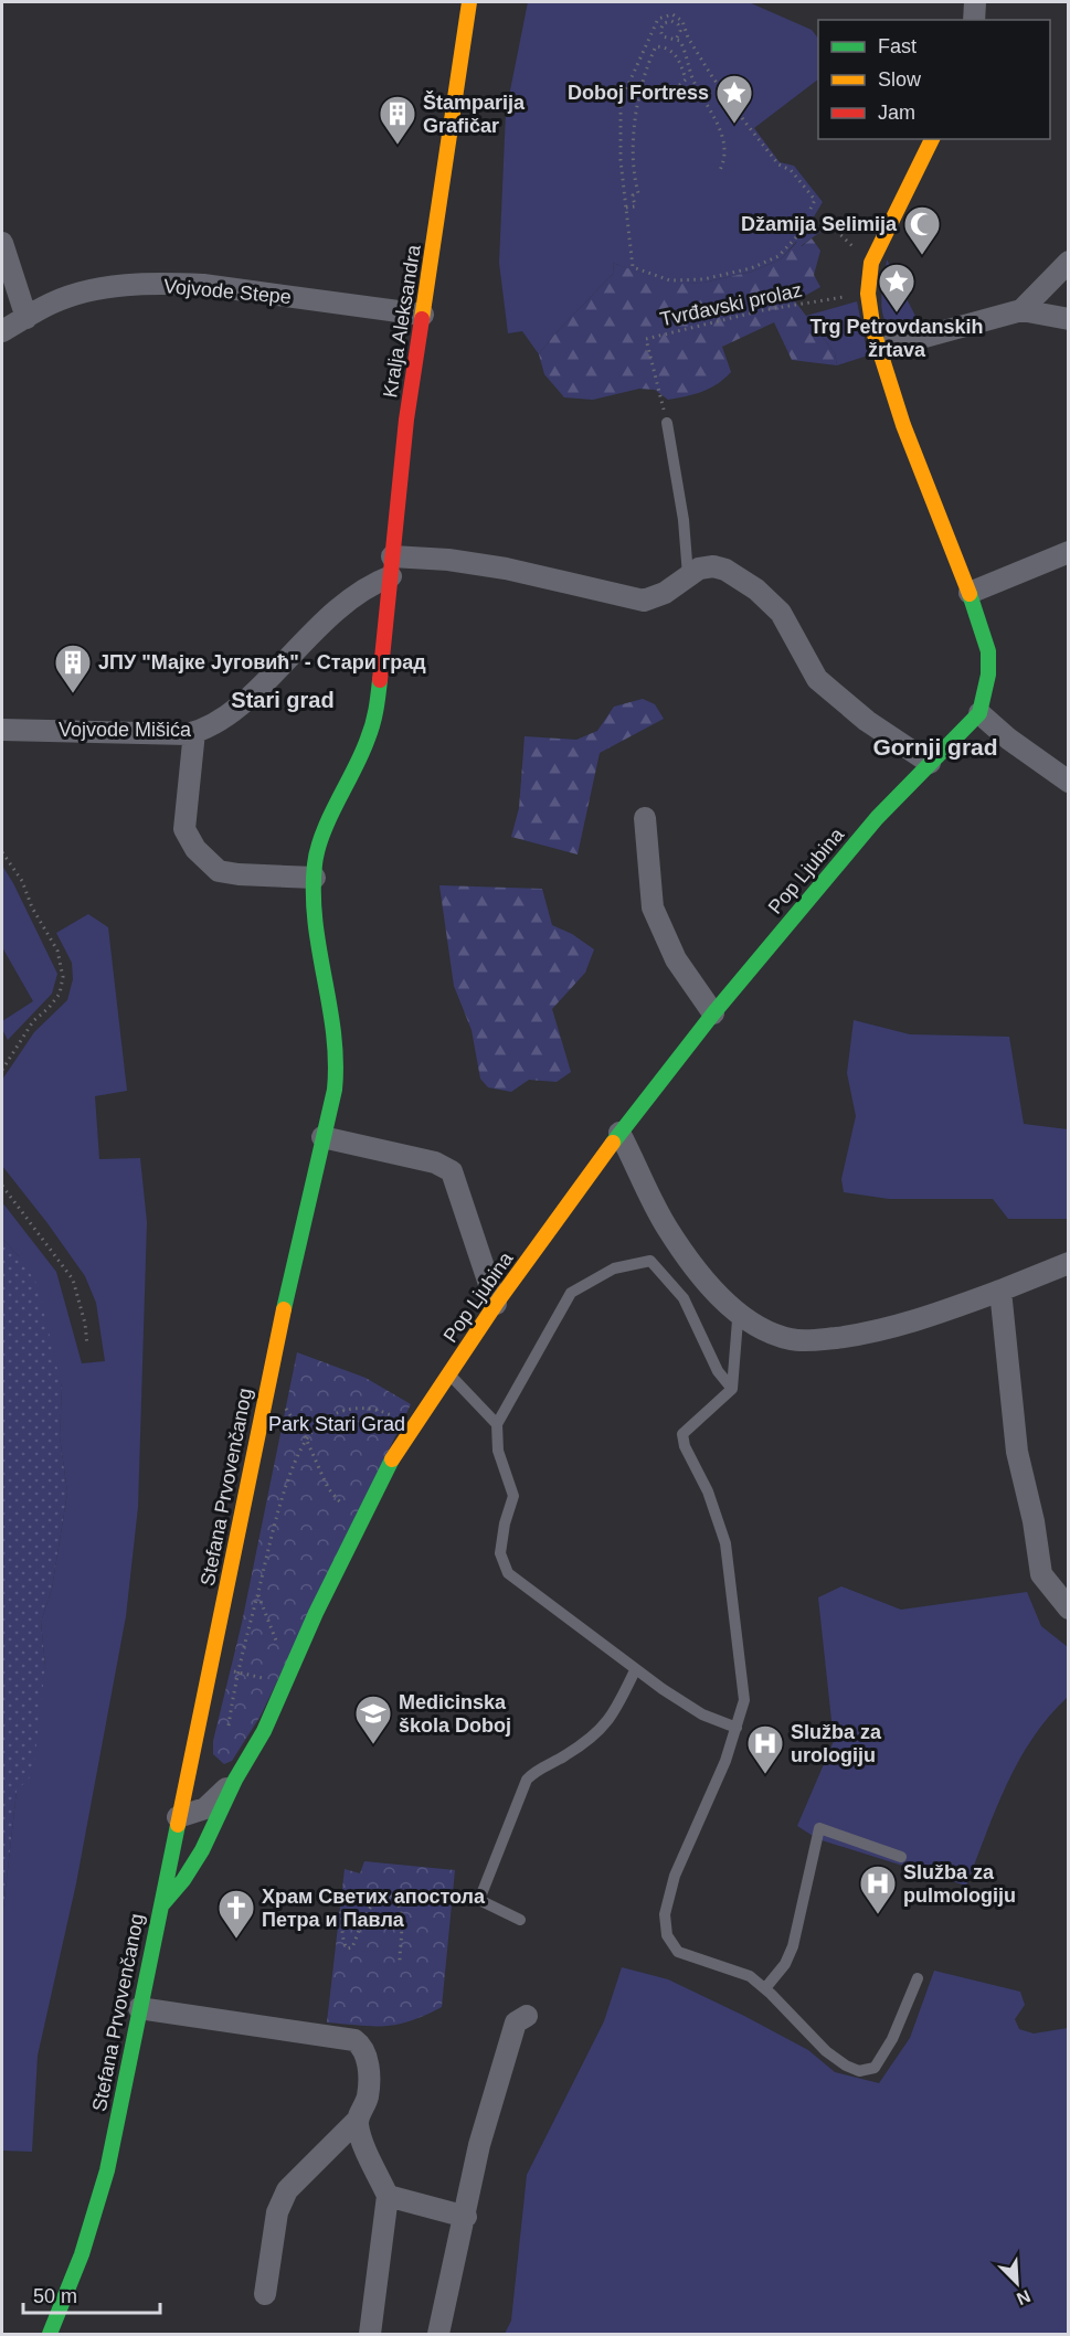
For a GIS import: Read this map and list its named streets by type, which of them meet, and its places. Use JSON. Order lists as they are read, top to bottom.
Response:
{
  "streets": {
    "street": [
      "Vojvode Stepe",
      "Kralja Aleksandra",
      "Vojvode Mišića",
      "Pop Ljubina",
      "Stefana Prvovenčanog"
    ],
    "path": ["Tvrđavski prolaz"]
  },
  "crossings": [
    ["Vojvode Stepe", "Kralja Aleksandra"],
    ["Tvrđavski prolaz", "Pop Ljubina"],
    ["Kralja Aleksandra", "Vojvode Mišića"],
    ["Kralja Aleksandra", "Stefana Prvovenčanog"],
    ["Pop Ljubina", "Stefana Prvovenčanog"]
  ],
  "districts": ["Stari grad", "Gornji grad"],
  "parks": ["Park Stari Grad"],
  "places": {
    "place": ["Doboj Fortress", "Trg Petrovdanskih žrtava"],
    "building": ["Štamparija Grafičar", "ЈПУ \"Мајке Југовић\" - Стари град"],
    "mosque": ["Džamija Selimija"],
    "school or university": ["Medicinska škola Doboj"],
    "hospital": ["Služba za urologiju", "Služba za pulmologiju"],
    "church": ["Храм Светих апостола Петра и Павла"]
  },
  "legend": ["Fast", "Slow", "Jam"],
  "scale_bar": "50 m",
  "north": "bottom right"
}
